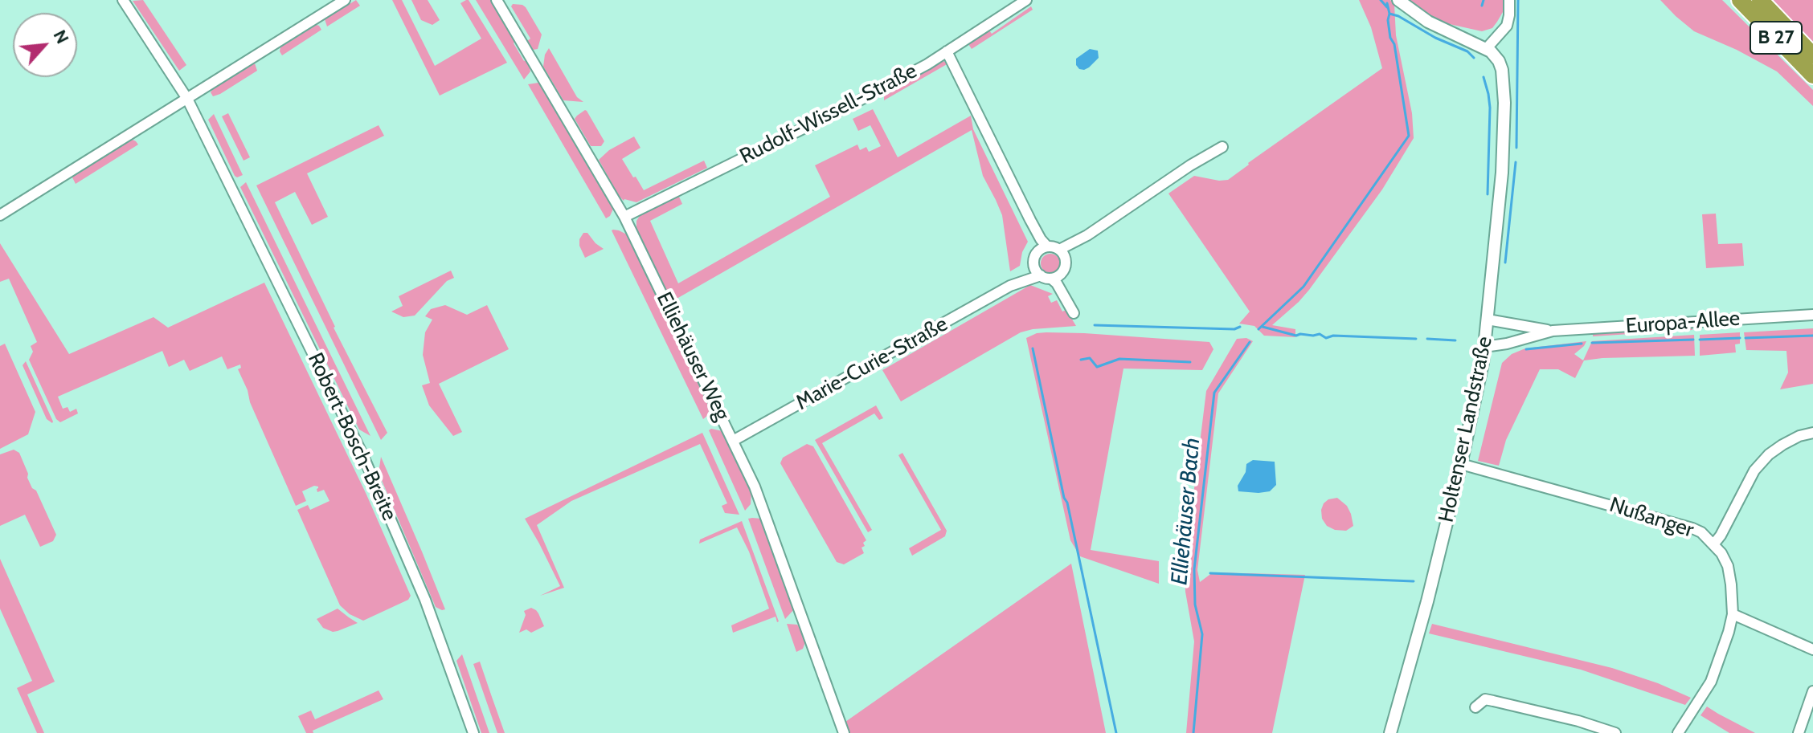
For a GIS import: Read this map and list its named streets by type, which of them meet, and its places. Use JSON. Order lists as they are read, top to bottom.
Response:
{
  "streets": {
    "highway": ["B 27"],
    "street": [
      "Rudolf-Wissell-Straße",
      "Europa-Allee",
      "Elliehäuser Weg",
      "Marie-Curie-Straße",
      "Holtenser Landstraße",
      "Robert-Bosch-Breite",
      "Nußanger"
    ]
  },
  "crossings": [
    ["Rudolf-Wissell-Straße", "Elliehäuser Weg"],
    ["Europa-Allee", "Holtenser Landstraße"],
    ["Elliehäuser Weg", "Marie-Curie-Straße"],
    ["Holtenser Landstraße", "Nußanger"]
  ],
  "water": ["Elliehäuser Bach"],
  "north": "top right"
}
